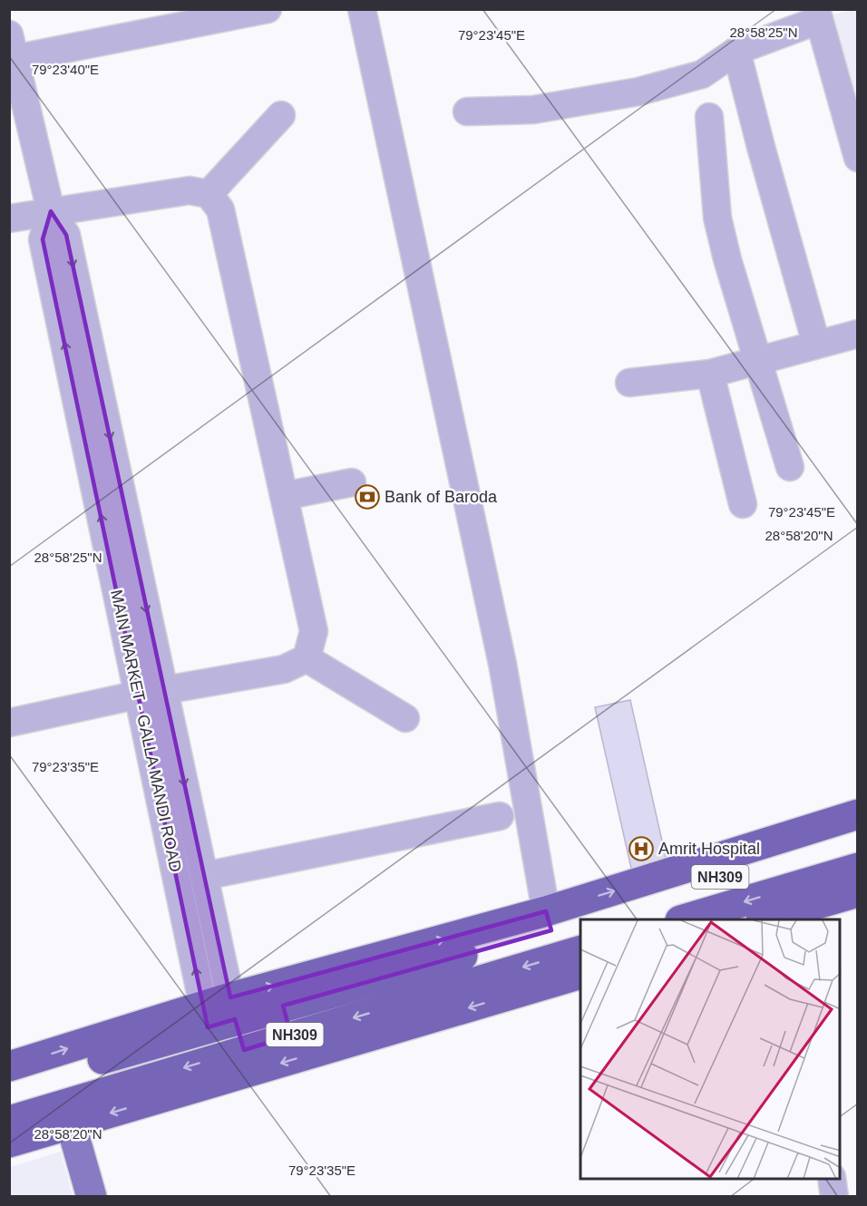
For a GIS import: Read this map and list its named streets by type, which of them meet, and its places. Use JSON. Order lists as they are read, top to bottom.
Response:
{
  "streets": {
    "highway": ["NH309"],
    "street": ["MAIN MARKET - GALLA MANDI ROAD"]
  },
  "crossings": [
    ["MAIN MARKET - GALLA MANDI ROAD", "NH309"]
  ],
  "places": {
    "bank": ["Bank of Baroda"],
    "hospital": ["Amrit Hospital"]
  },
  "coordinates": [
    "28°58'25\"N",
    "79°23'45\"E",
    "79°23'40\"E",
    "28°58'20\"N",
    "79°23'35\"E"
  ]
}
